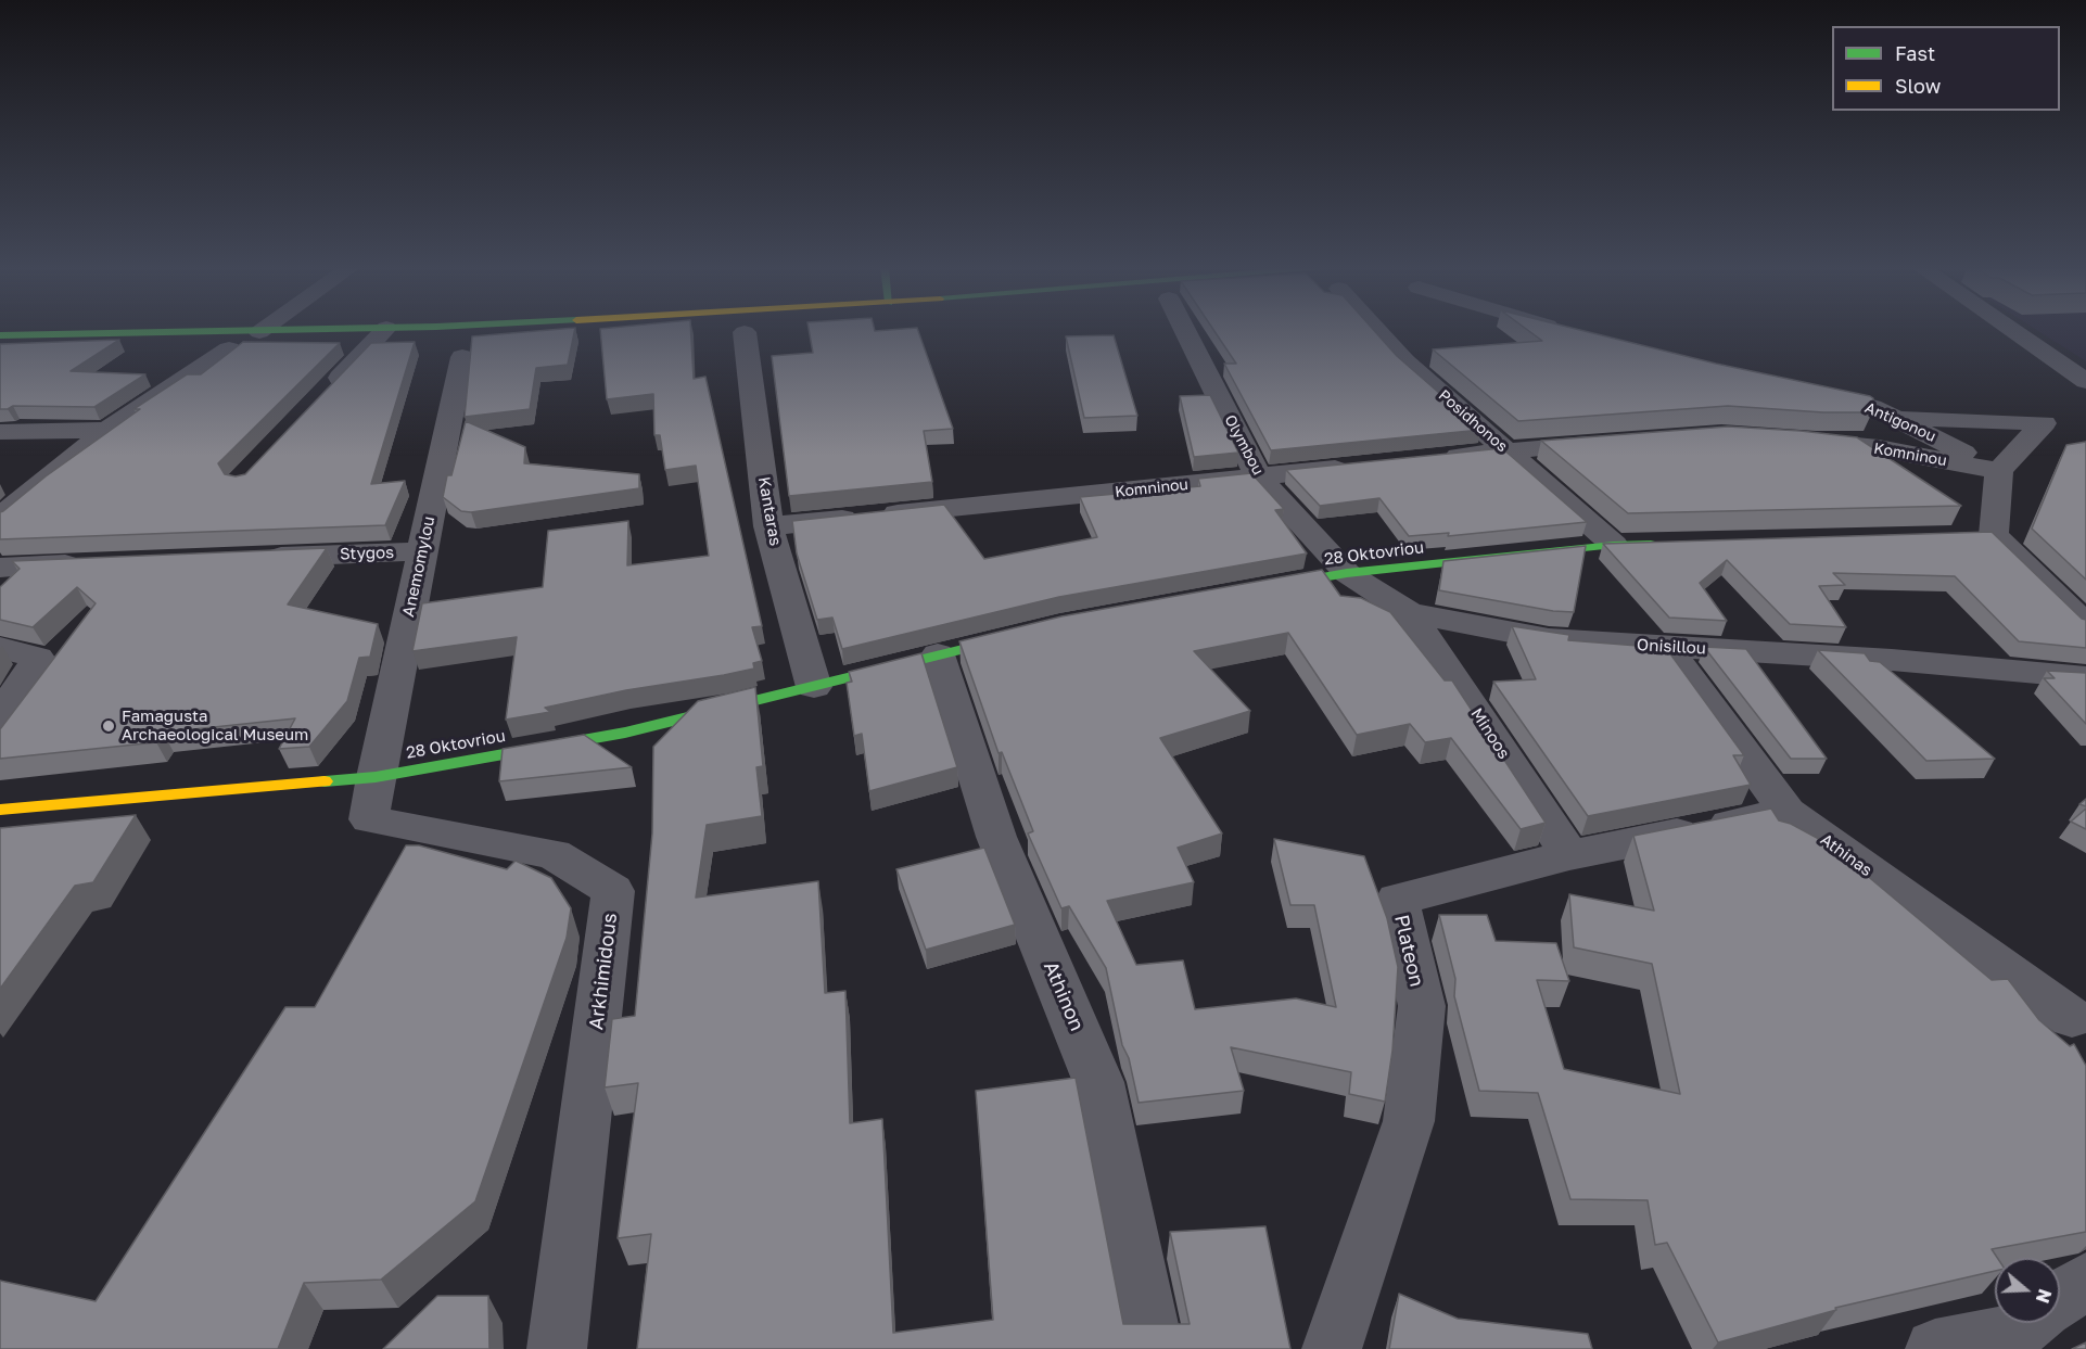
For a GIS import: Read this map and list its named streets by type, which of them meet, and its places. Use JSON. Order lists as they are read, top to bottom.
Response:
{
  "streets": {
    "main road": ["28 Oktovriou"],
    "street": [
      "Posidhonos",
      "Antigonou",
      "Olymbou",
      "Komninou",
      "Kantaras",
      "Stygos",
      "Anemomylou",
      "Onisillou",
      "Minoos",
      "Athinas",
      "Plateon",
      "Arkhimidous",
      "Athinon"
    ]
  },
  "crossings": [
    ["Posidhonos", "28 Oktovriou"],
    ["Antigonou", "Komninou"],
    ["Olymbou", "Komninou"],
    ["Olymbou", "28 Oktovriou"],
    ["Olymbou", "Onisillou"],
    ["Komninou", "Kantaras"],
    ["Kantaras", "28 Oktovriou"],
    ["Stygos", "Anemomylou"],
    ["28 Oktovriou", "Anemomylou"],
    ["28 Oktovriou", "Onisillou"],
    ["28 Oktovriou", "Arkhimidous"],
    ["28 Oktovriou", "Athinon"],
    ["Anemomylou", "Arkhimidous"],
    ["Onisillou", "Minoos"],
    ["Onisillou", "Athinas"],
    ["Minoos", "Plateon"],
    ["Athinas", "Plateon"]
  ],
  "places": ["Famagusta Archaeological Museum"],
  "legend": ["Fast", "Slow"],
  "north": "right"
}
